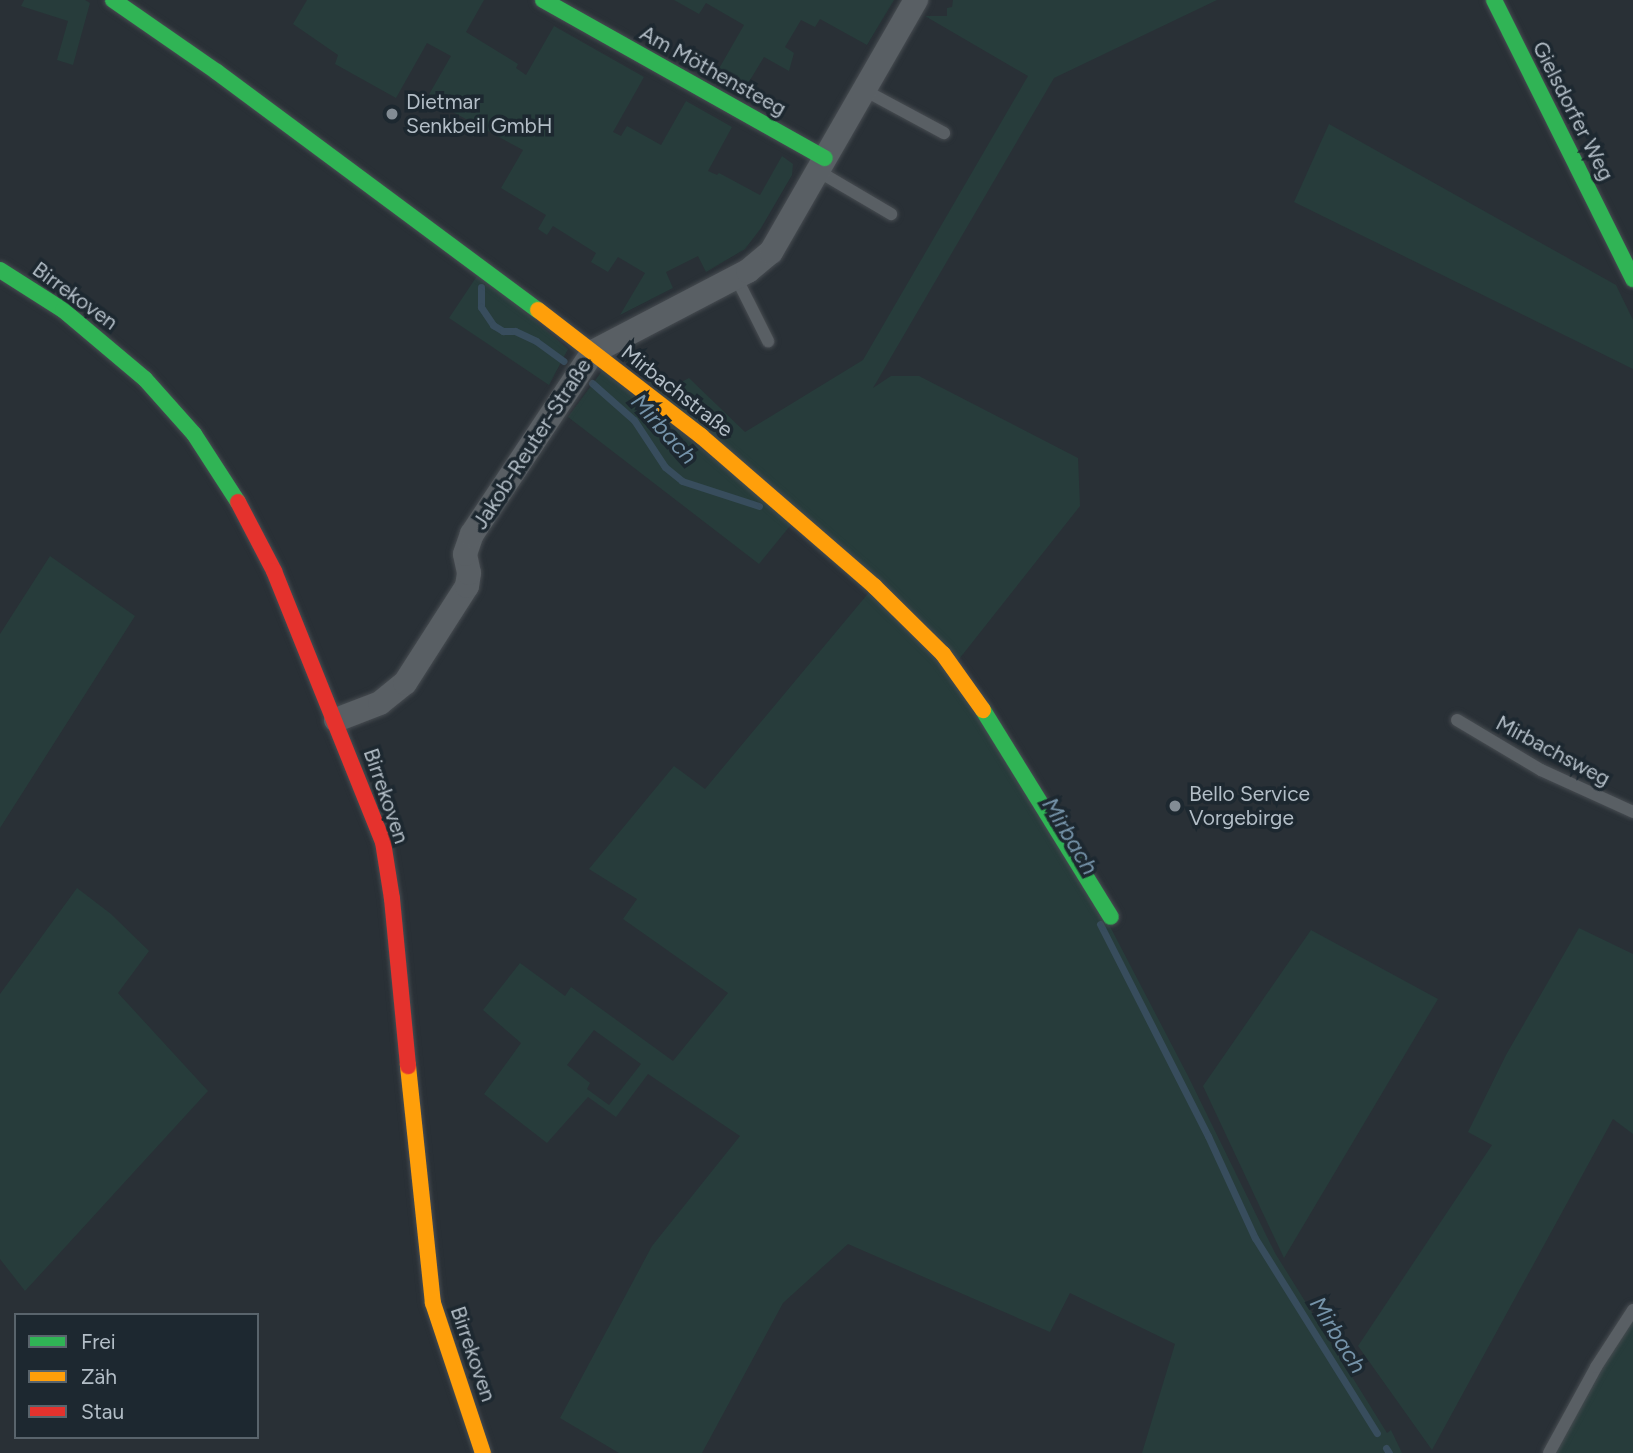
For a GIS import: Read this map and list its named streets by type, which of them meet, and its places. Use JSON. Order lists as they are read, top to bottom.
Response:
{
  "streets": {
    "street": [
      "Am Möthensteeg",
      "Gielsdorfer Weg",
      "Birrekoven",
      "Mirbachstraße",
      "Jakob-Reuter-Straße"
    ],
    "lane": ["Mirbachsweg"]
  },
  "crossings": [
    ["Am Möthensteeg", "Jakob-Reuter-Straße"],
    ["Birrekoven", "Jakob-Reuter-Straße"],
    ["Mirbachstraße", "Jakob-Reuter-Straße"]
  ],
  "water": ["Mirbach"],
  "places": ["Dietmar Senkbeil GmbH", "Bello Service Vorgebirge"],
  "legend": ["Frei", "Zäh", "Stau"]
}
